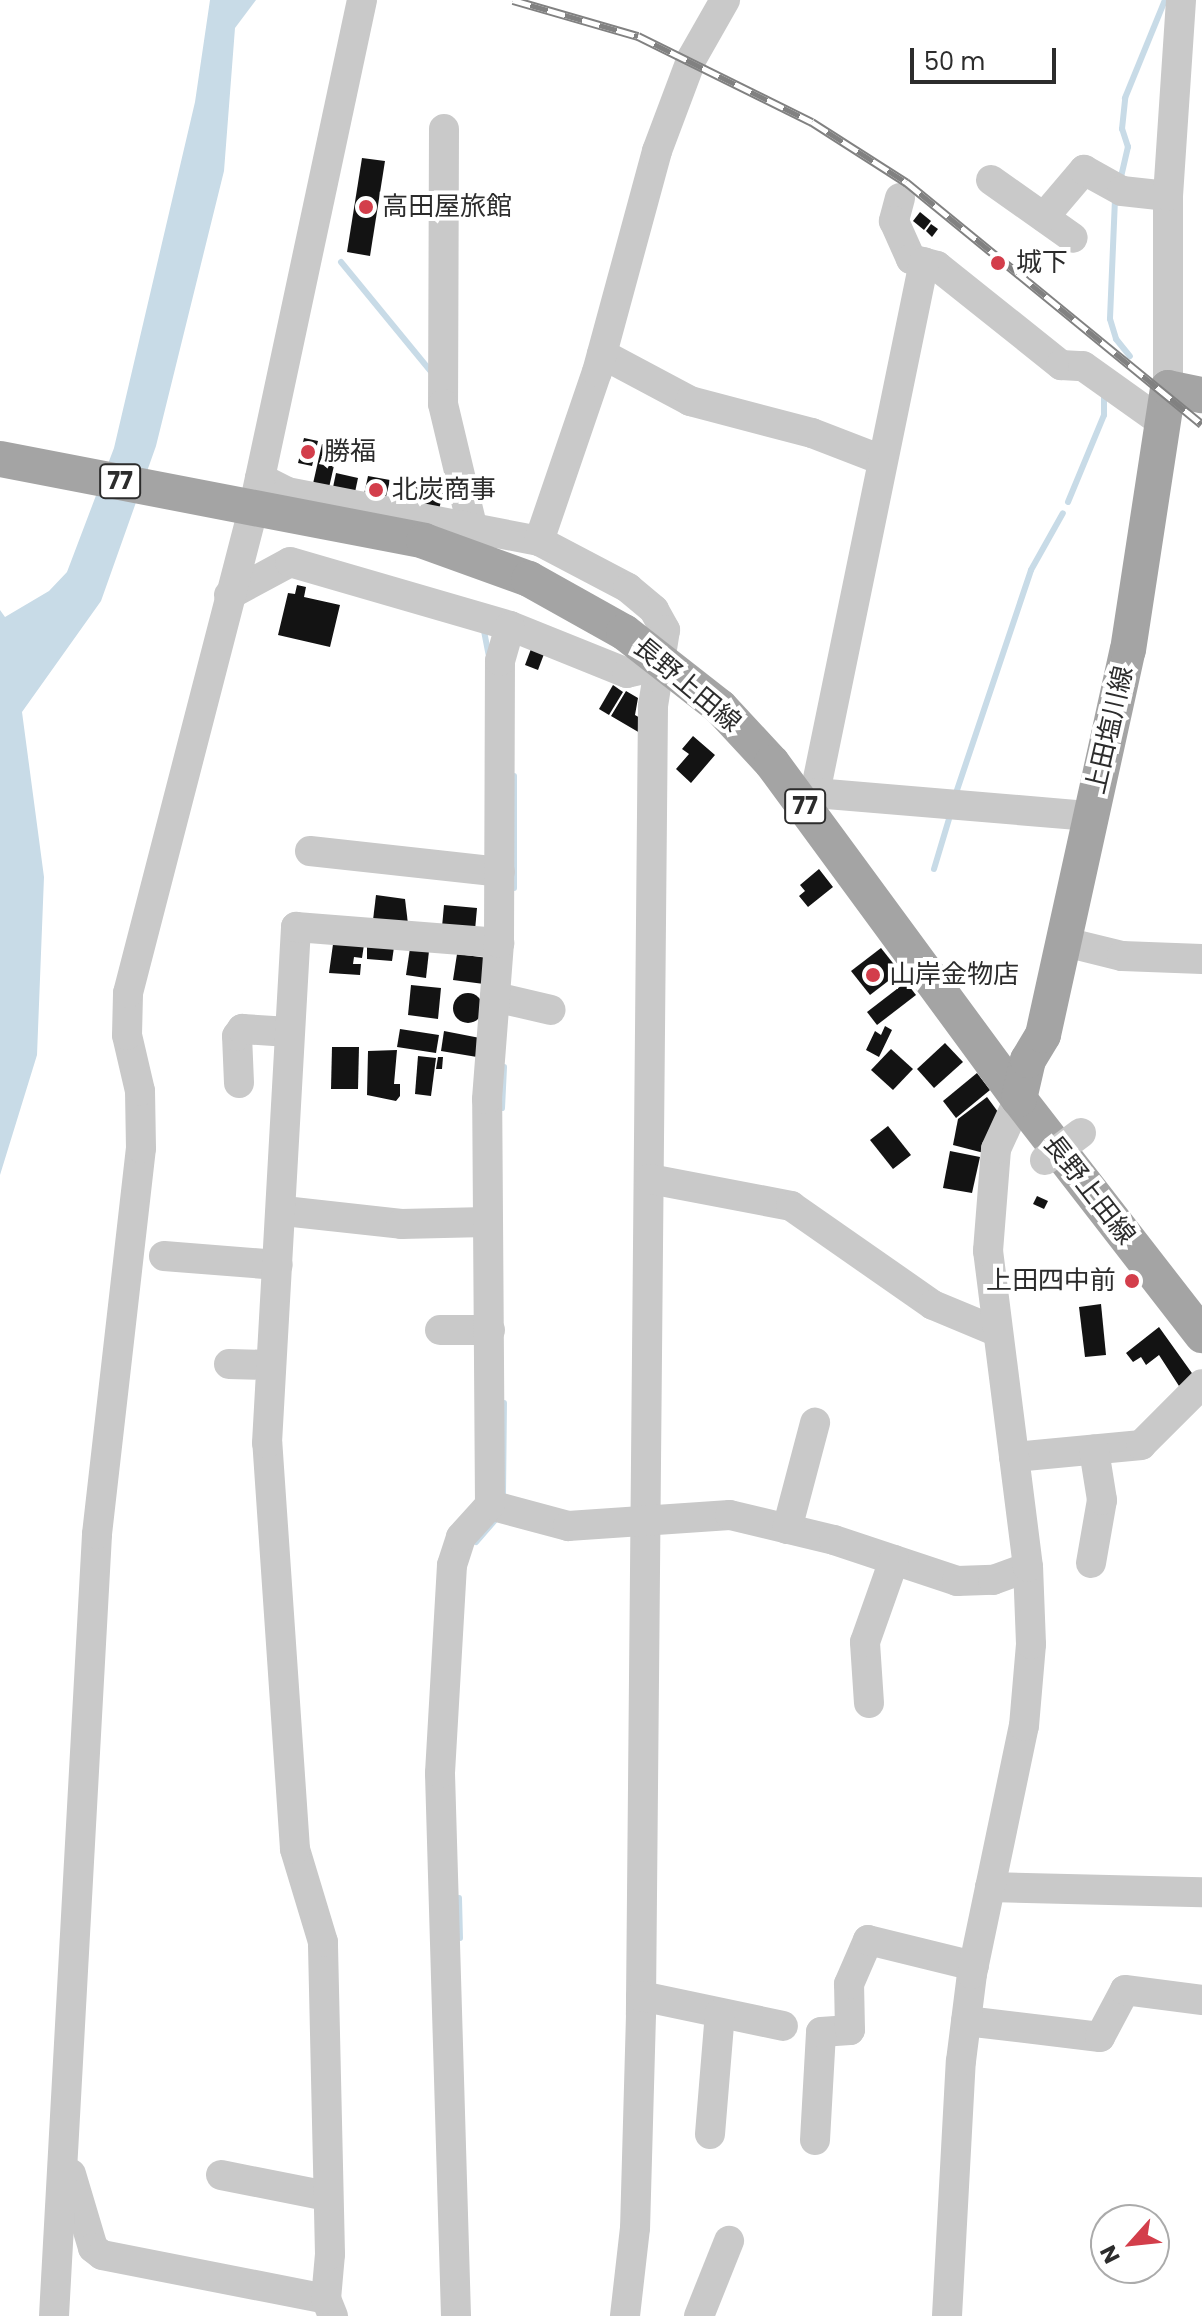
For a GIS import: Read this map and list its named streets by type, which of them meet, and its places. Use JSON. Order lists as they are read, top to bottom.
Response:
{
  "streets": {
    "main road": ["77", "長野上田線", "上田塩川線"]
  },
  "crossings": [
    ["長野上田線", "上田塩川線"]
  ],
  "places": [
    "高田屋旅館",
    "城下",
    "勝福",
    "北炭商事",
    "山岸金物店",
    "上田四中前"
  ],
  "scale_bar": "50 m",
  "north": "bottom left"
}
